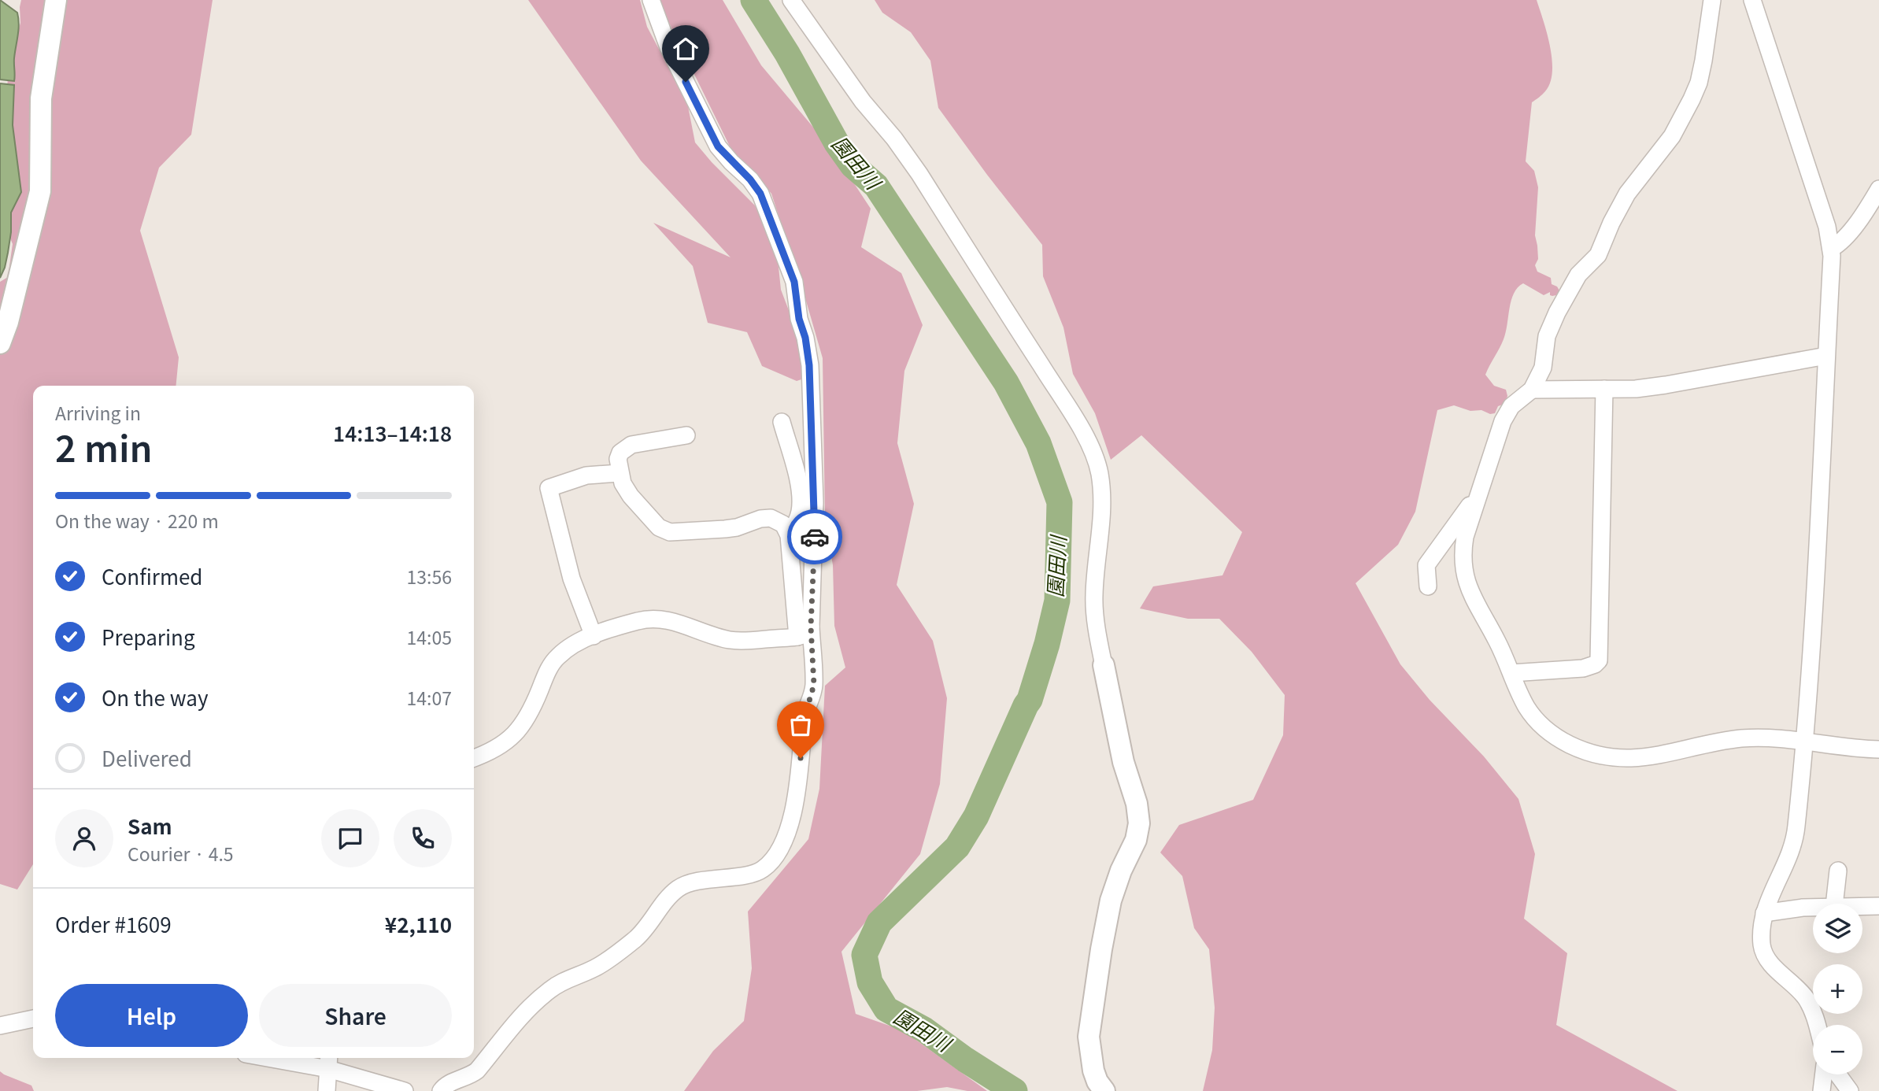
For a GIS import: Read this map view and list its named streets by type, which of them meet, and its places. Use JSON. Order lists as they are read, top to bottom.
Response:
{
  "water": ["園田川"],
  "page": {
    "heading": ["2 min", "Arriving in", "14:13–14:18"],
    "panel": [
      "Sam",
      "Courier · 4.5",
      "Order #1609",
      "¥2,110"
    ],
    "bar": "On the way · 220 m",
    "list": [
      ["Confirmed", "13:56"],
      ["Preparing", "14:05"],
      ["On the way", "14:07"],
      "Delivered"
    ],
    "map_buttons": ["+", "−"],
    "buttons": ["Help", "Share"]
  }
}
